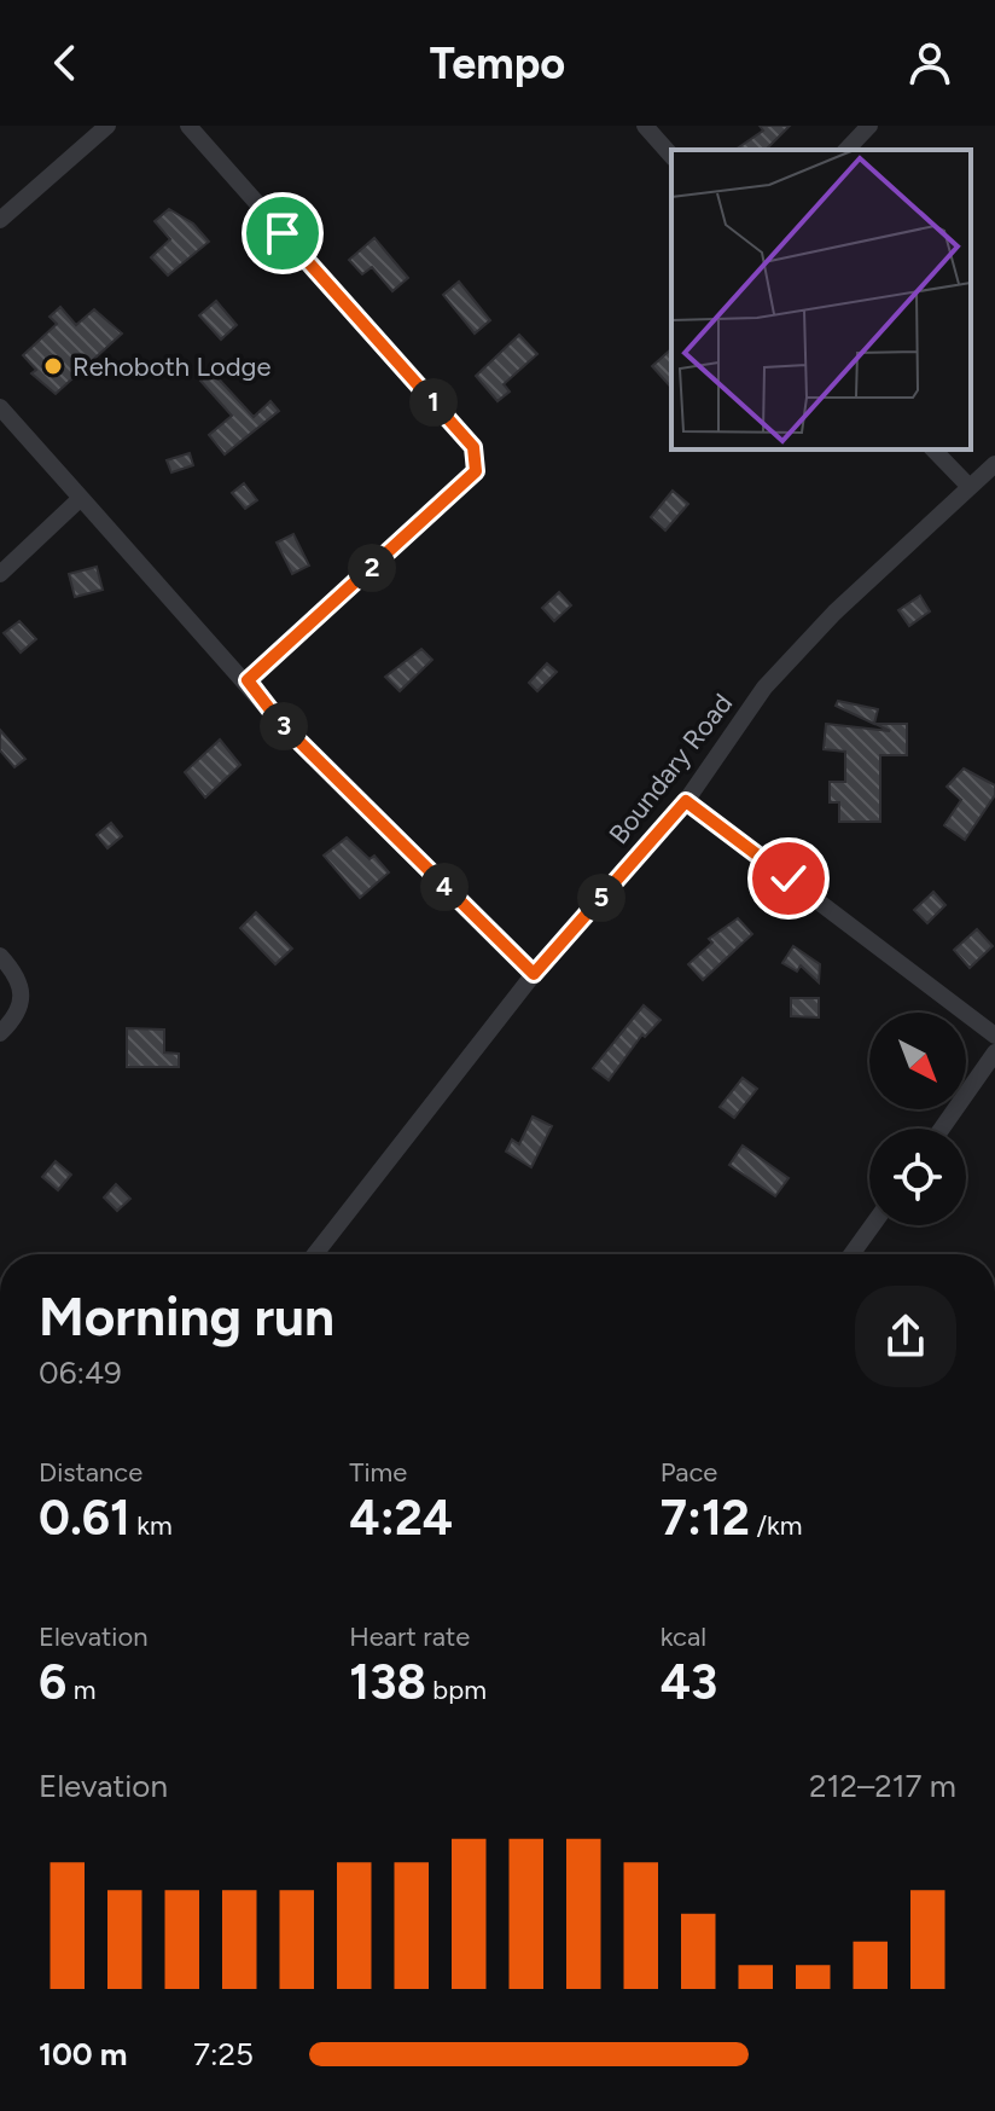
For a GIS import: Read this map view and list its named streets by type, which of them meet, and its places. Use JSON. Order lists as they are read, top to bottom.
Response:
{
  "streets": {
    "street": ["Boundary Road"]
  },
  "places": ["Rehoboth Lodge"],
  "north": "bottom right",
  "page": {
    "header": "Tempo",
    "pins": [
      "1",
      "2",
      "3",
      "4",
      "5"
    ],
    "heading": ["Morning run", "06:49"],
    "stats": [
      ["Distance", "0.61 km"],
      ["Time", "4:24"],
      ["Pace", "7:12 /km"],
      ["Elevation", "6 m"],
      ["Heart rate", "138 bpm"],
      ["kcal", "43"]
    ],
    "chart": ["Elevation", "212–217 m"],
    "list": [
      {
        "name": "100 m",
        "note": "7:25"
      }
    ]
  }
}
